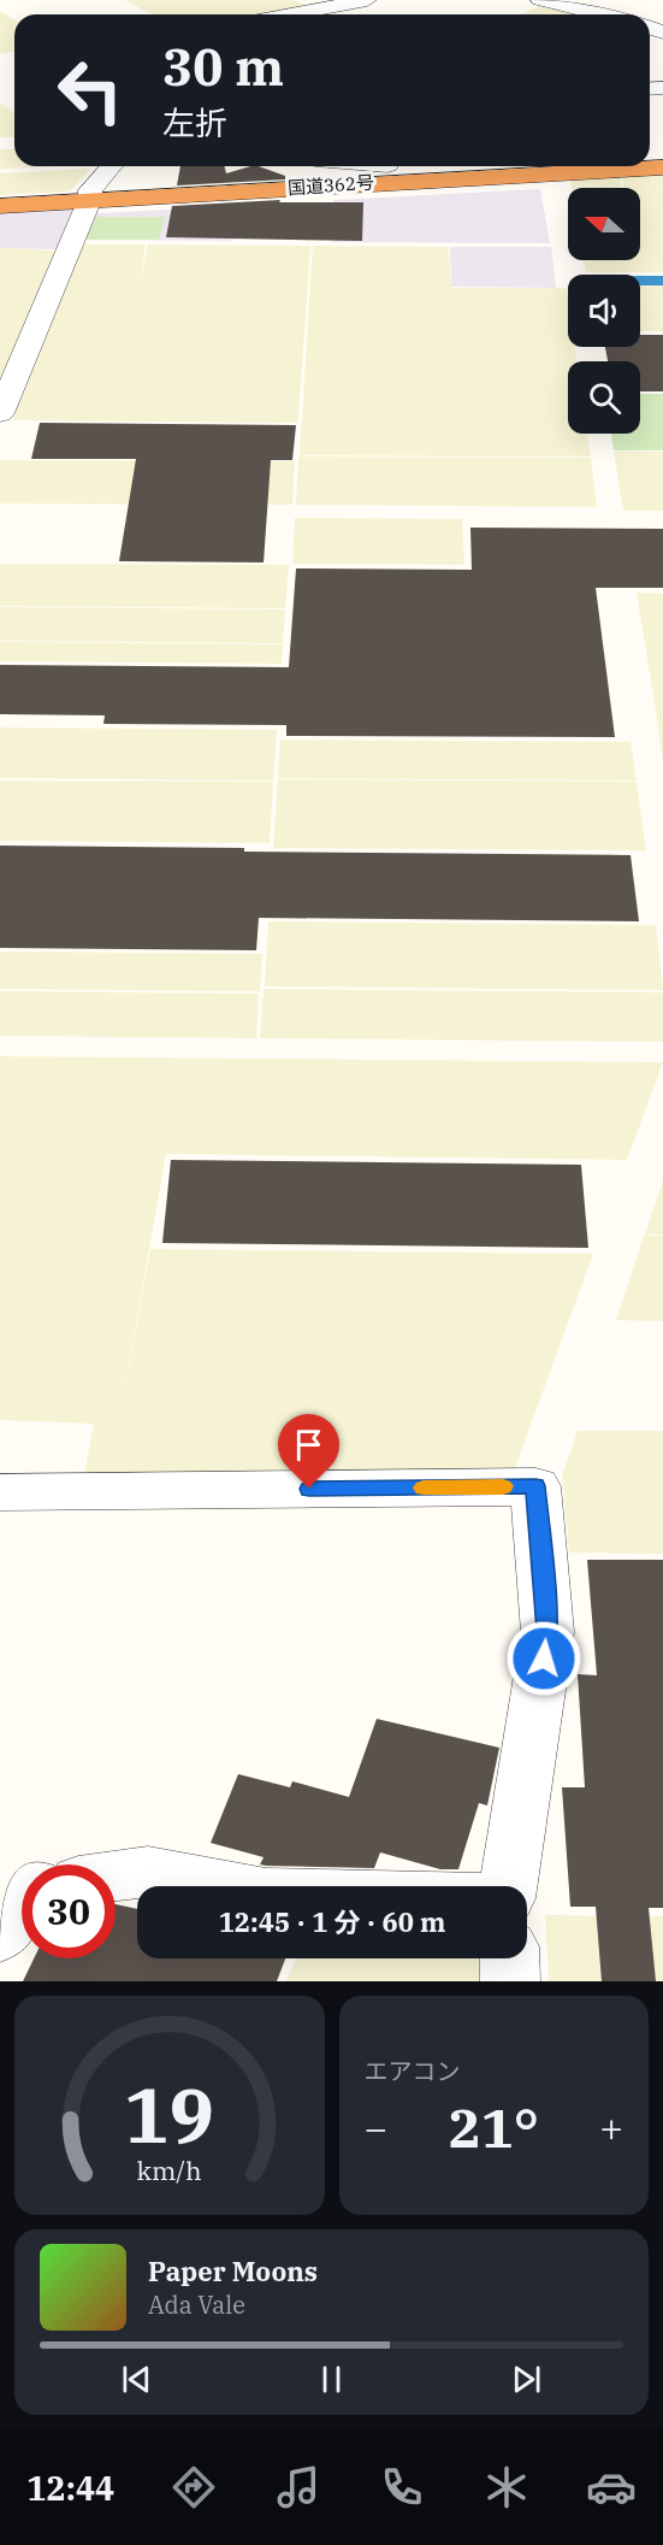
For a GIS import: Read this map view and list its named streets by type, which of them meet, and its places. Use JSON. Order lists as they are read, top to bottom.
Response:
{
  "streets": {
    "highway": ["国道362号"]
  },
  "north": "left",
  "page": {
    "turn": ["30 m", "左折"],
    "limit": "30",
    "trip": "12:45 · 1 分 · 60 m",
    "tile": "エアコン",
    "heat": ["−", "21°", "+"],
    "song": ["Paper Moons", "Ada Vale"],
    "tabs": "12:44",
    "gauge": ["19", "km/h"]
  }
}
